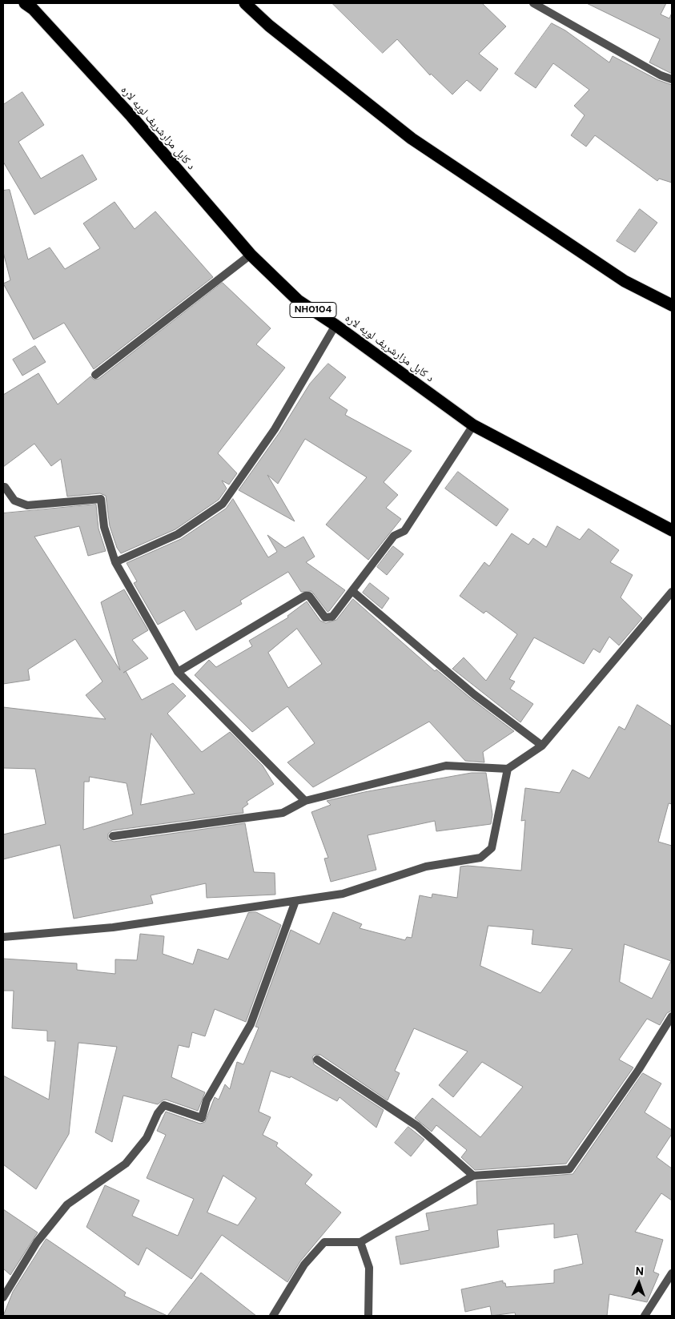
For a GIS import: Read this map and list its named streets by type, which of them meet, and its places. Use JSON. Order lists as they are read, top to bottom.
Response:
{
  "streets": {
    "highway": ["د کابل مزارشریف لویه لاره", "NH0104"]
  },
  "north": "top"
}
